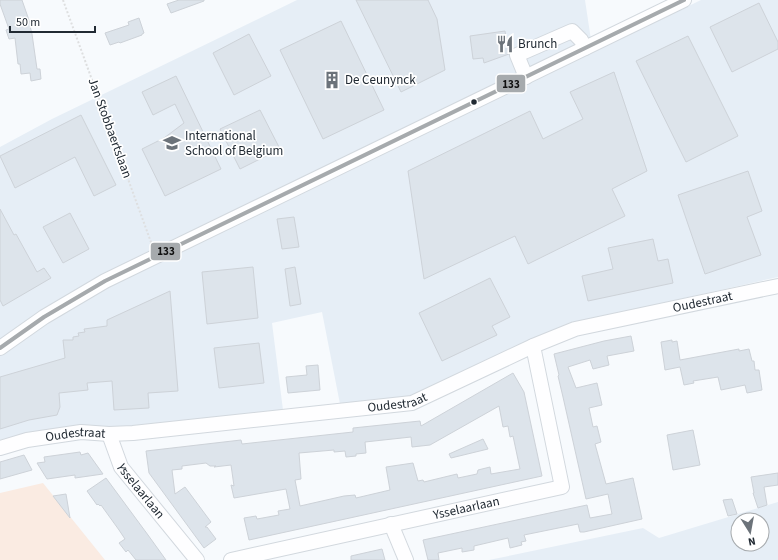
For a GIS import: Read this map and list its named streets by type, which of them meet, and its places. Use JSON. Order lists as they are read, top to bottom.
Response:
{
  "streets": {
    "street": ["Oudestraat", "Ysselaarlaan"],
    "path": ["Jan Stobbaertslaan"]
  },
  "crossings": [
    ["Oudestraat", "Ysselaarlaan"]
  ],
  "places": {
    "restaurant": ["Brunch"],
    "building": ["De Ceunynck"],
    "school or university": ["International School of Belgium"]
  },
  "lines": ["transit line 133"],
  "scale_bar": "50 m",
  "north": "bottom"
}
